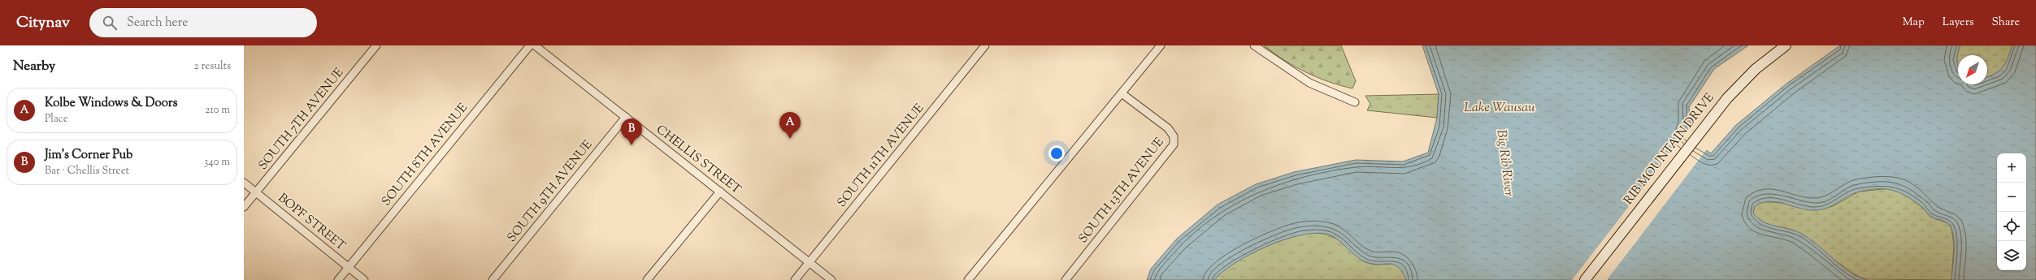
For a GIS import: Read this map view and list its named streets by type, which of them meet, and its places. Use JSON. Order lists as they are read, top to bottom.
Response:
{
  "streets": {
    "main road": ["RIB MOUNTAIN DRIVE"],
    "street": [
      "SOUTH 7TH AVENUE",
      "SOUTH 8TH AVENUE",
      "SOUTH 11TH AVENUE",
      "CHELLIS STREET",
      "SOUTH 13TH AVENUE",
      "SOUTH 9TH AVENUE",
      "BOPF STREET"
    ]
  },
  "crossings": [
    ["SOUTH 7TH AVENUE", "BOPF STREET"],
    ["SOUTH 8TH AVENUE", "BOPF STREET"],
    ["SOUTH 11TH AVENUE", "CHELLIS STREET"],
    ["CHELLIS STREET", "SOUTH 9TH AVENUE"]
  ],
  "water": ["Lake Wausau", "Big Rib River"],
  "north": "bottom left",
  "page": {
    "header": "Citynav",
    "search": "Search here",
    "nav": ["Map", "Layers", "Share"],
    "heading": ["Nearby", "2 results"],
    "list": [
      {
        "mark": "A",
        "name": "Kolbe Windows & Doors",
        "note": "Place",
        "value": "210 m"
      },
      {
        "mark": "B",
        "name": "Jim's Corner Pub",
        "note": "Bar · Chellis Street",
        "value": "340 m"
      }
    ],
    "pins": ["A", "B"],
    "map_buttons": ["+", "−"]
  }
}
